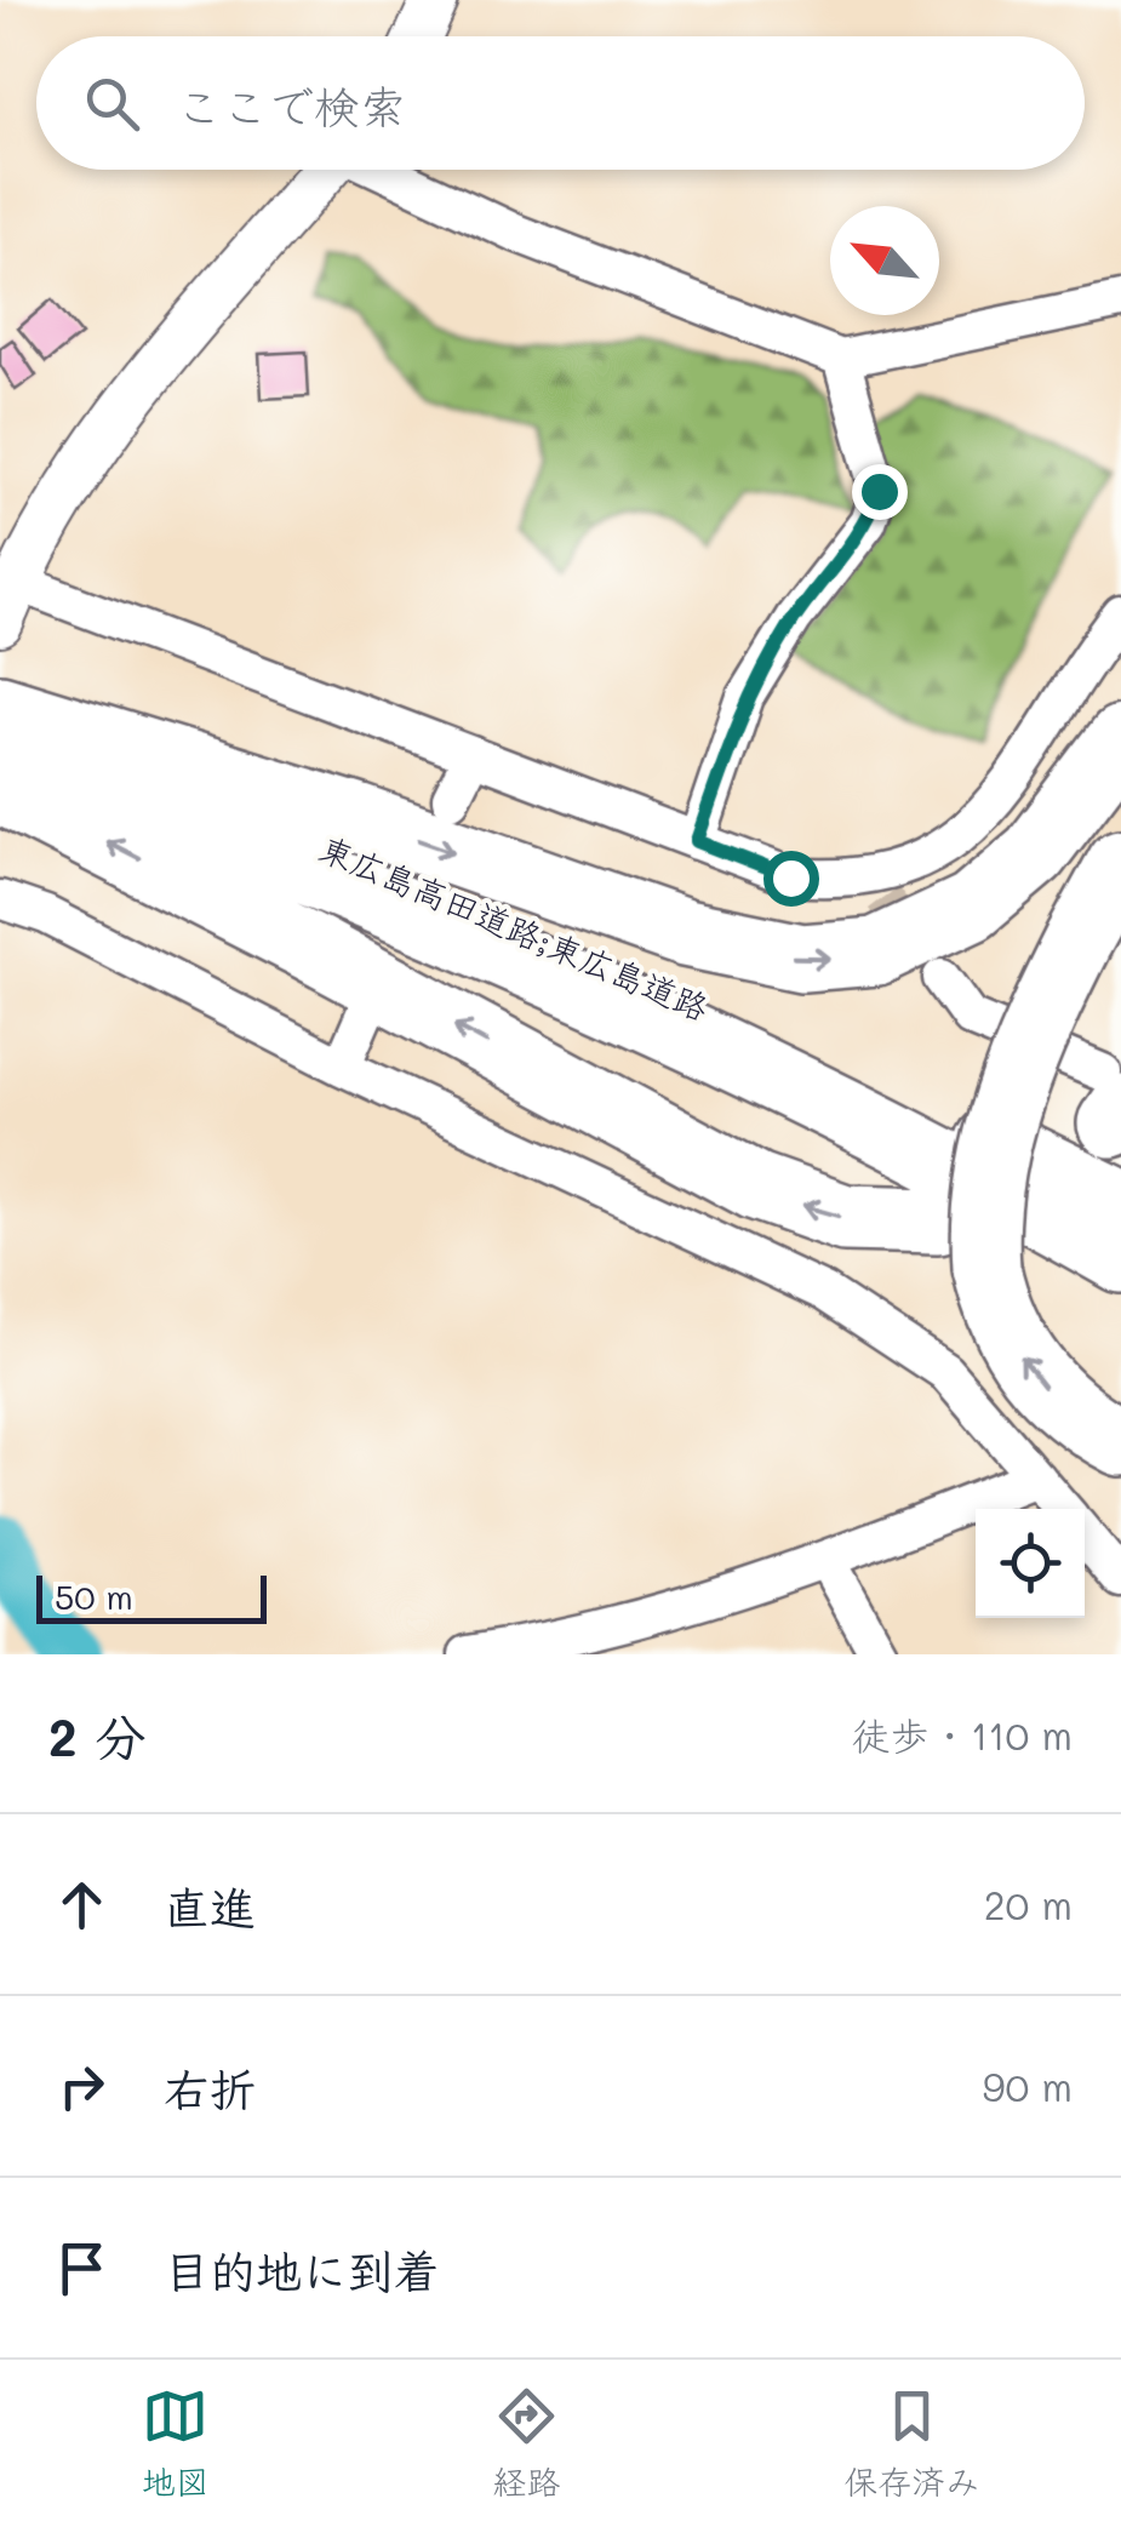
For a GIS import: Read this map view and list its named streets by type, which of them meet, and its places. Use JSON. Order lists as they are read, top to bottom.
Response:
{
  "streets": {
    "highway": ["東広島高田道路;東広島道路"]
  },
  "scale_bar": "50 m",
  "north": "top left",
  "page": {
    "search": "ここで検索",
    "scale": "50 m",
    "heading": ["2 分", "徒歩 · 110 m"],
    "list": [
      ["直進", "20 m"],
      ["右折", "90 m"],
      "目的地に到着"
    ],
    "nav": ["地図", "経路", "保存済み"]
  }
}
